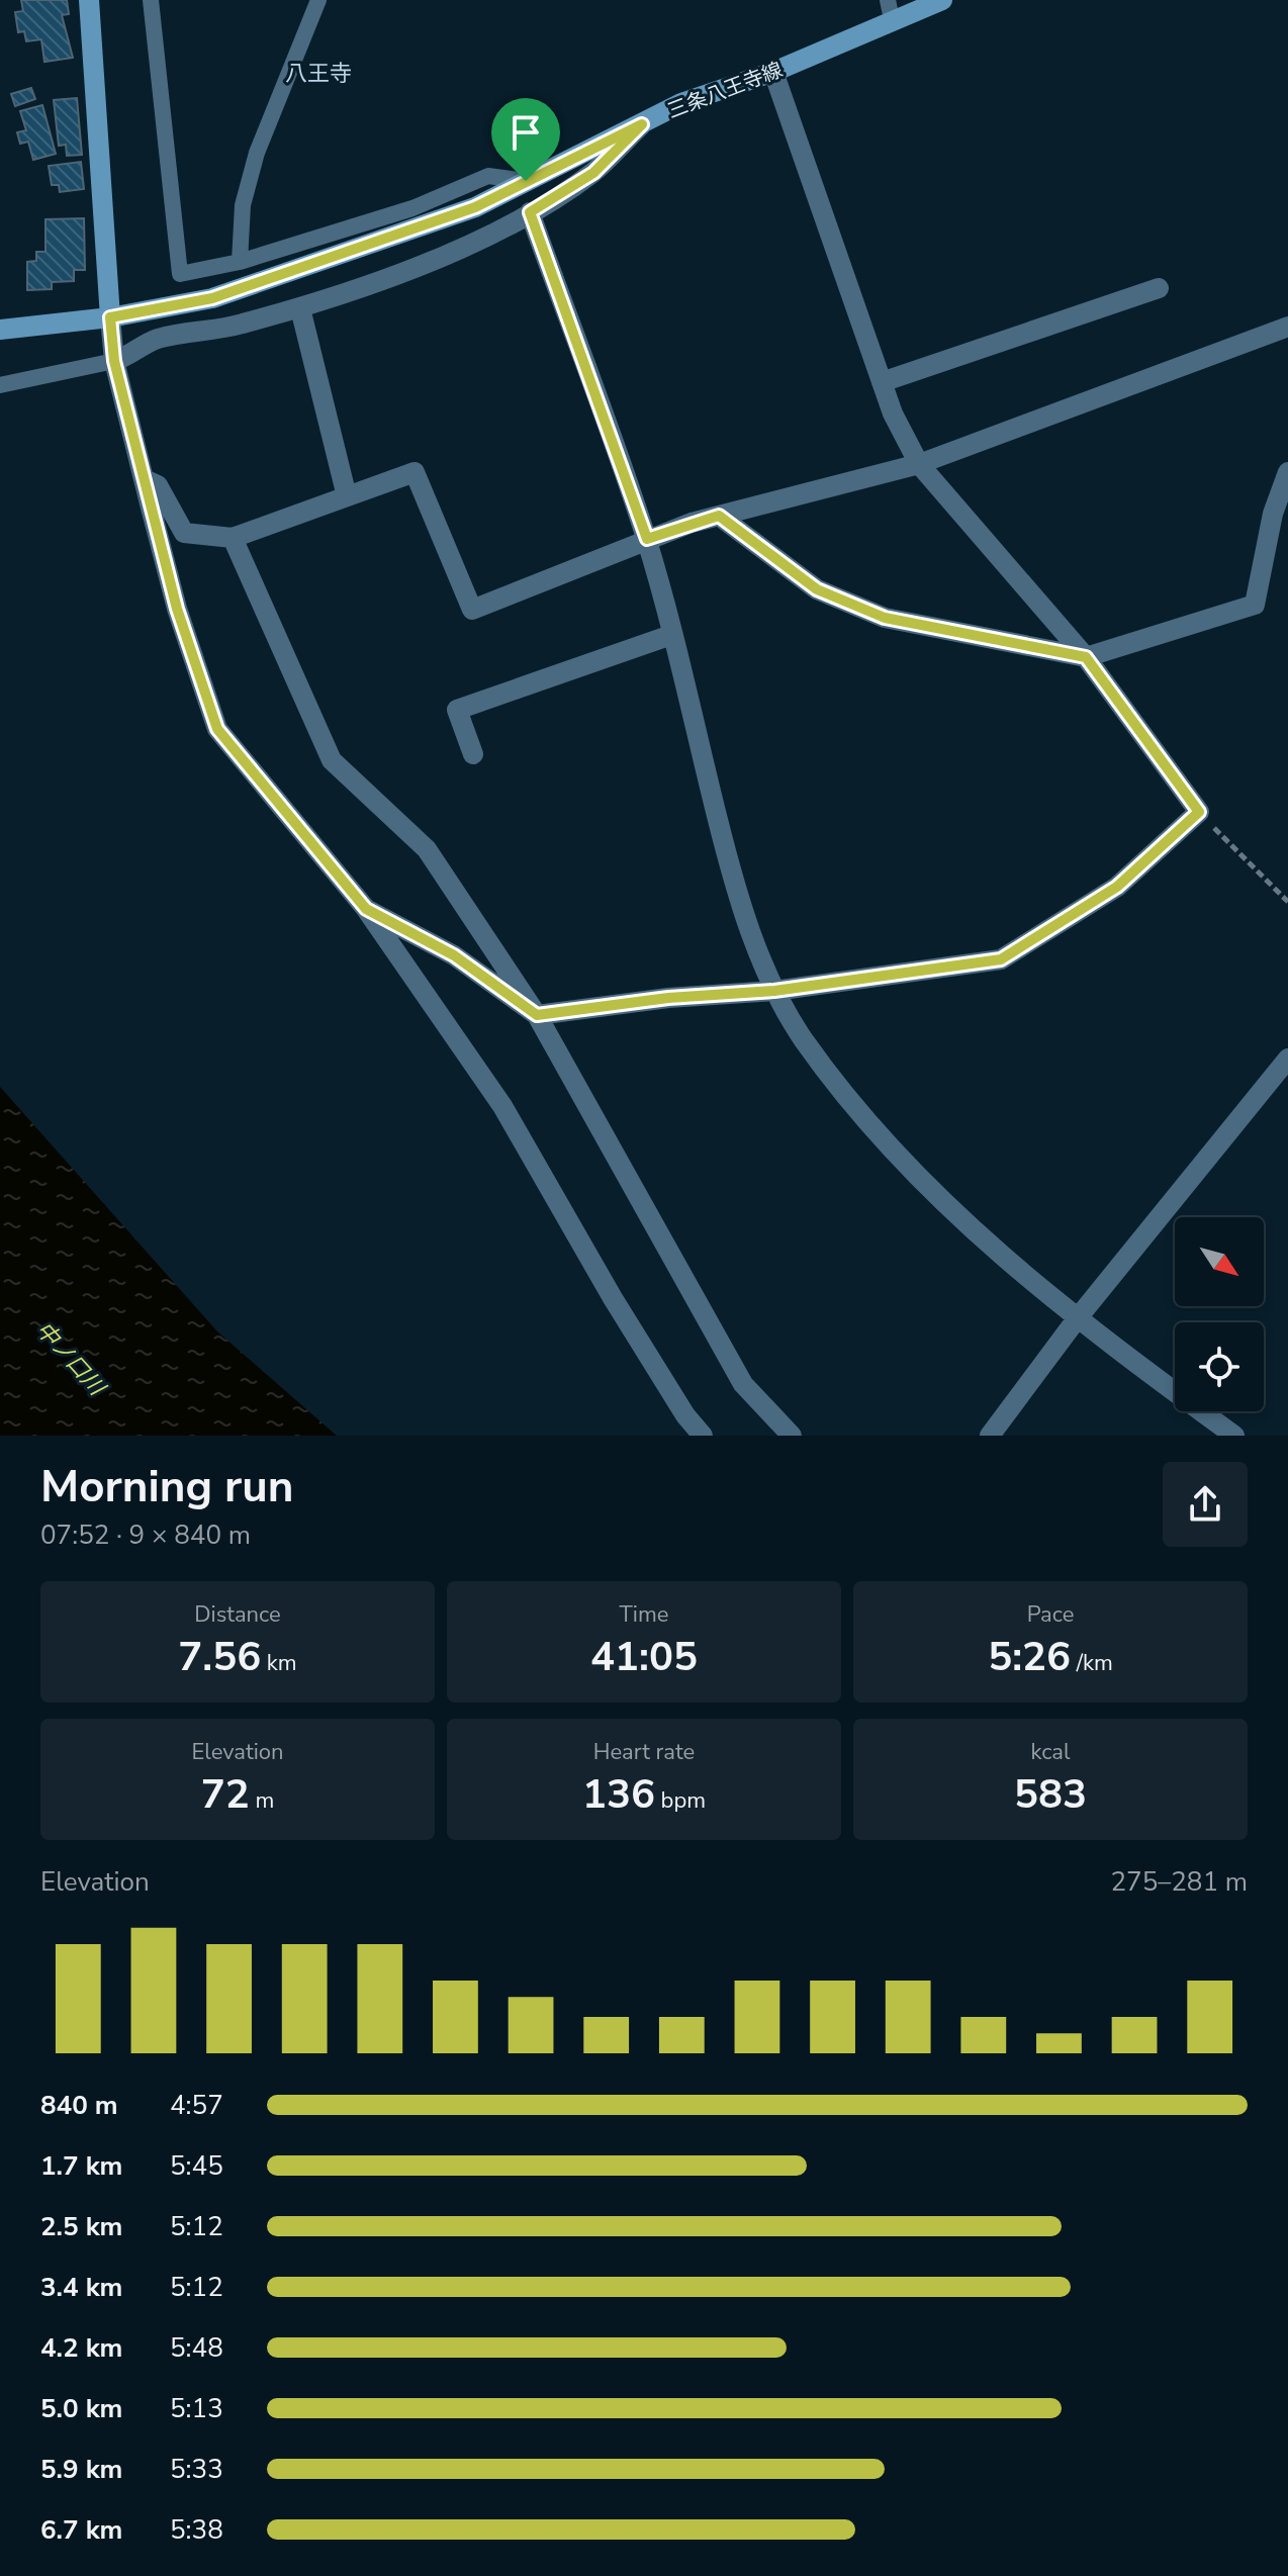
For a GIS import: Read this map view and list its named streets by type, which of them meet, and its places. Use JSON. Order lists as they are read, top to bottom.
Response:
{
  "streets": {
    "main road": ["三条八王寺線"]
  },
  "districts": ["八王寺"],
  "water": ["中ノ口川"],
  "north": "bottom right",
  "page": {
    "heading": ["Morning run", "07:52 · 9 × 840 m"],
    "stats": [
      ["Distance", "7.56 km"],
      ["Time", "41:05"],
      ["Pace", "5:26 /km"],
      ["Elevation", "72 m"],
      ["Heart rate", "136 bpm"],
      ["kcal", "583"]
    ],
    "chart": ["Elevation", "275–281 m"],
    "list": [
      {
        "name": "840 m",
        "note": "4:57"
      },
      {
        "name": "1.7 km",
        "note": "5:45"
      },
      {
        "name": "2.5 km",
        "note": "5:12"
      },
      {
        "name": "3.4 km",
        "note": "5:12"
      },
      {
        "name": "4.2 km",
        "note": "5:48"
      },
      {
        "name": "5.0 km",
        "note": "5:13"
      },
      {
        "name": "5.9 km",
        "note": "5:33"
      },
      {
        "name": "6.7 km",
        "note": "5:38"
      }
    ]
  }
}
